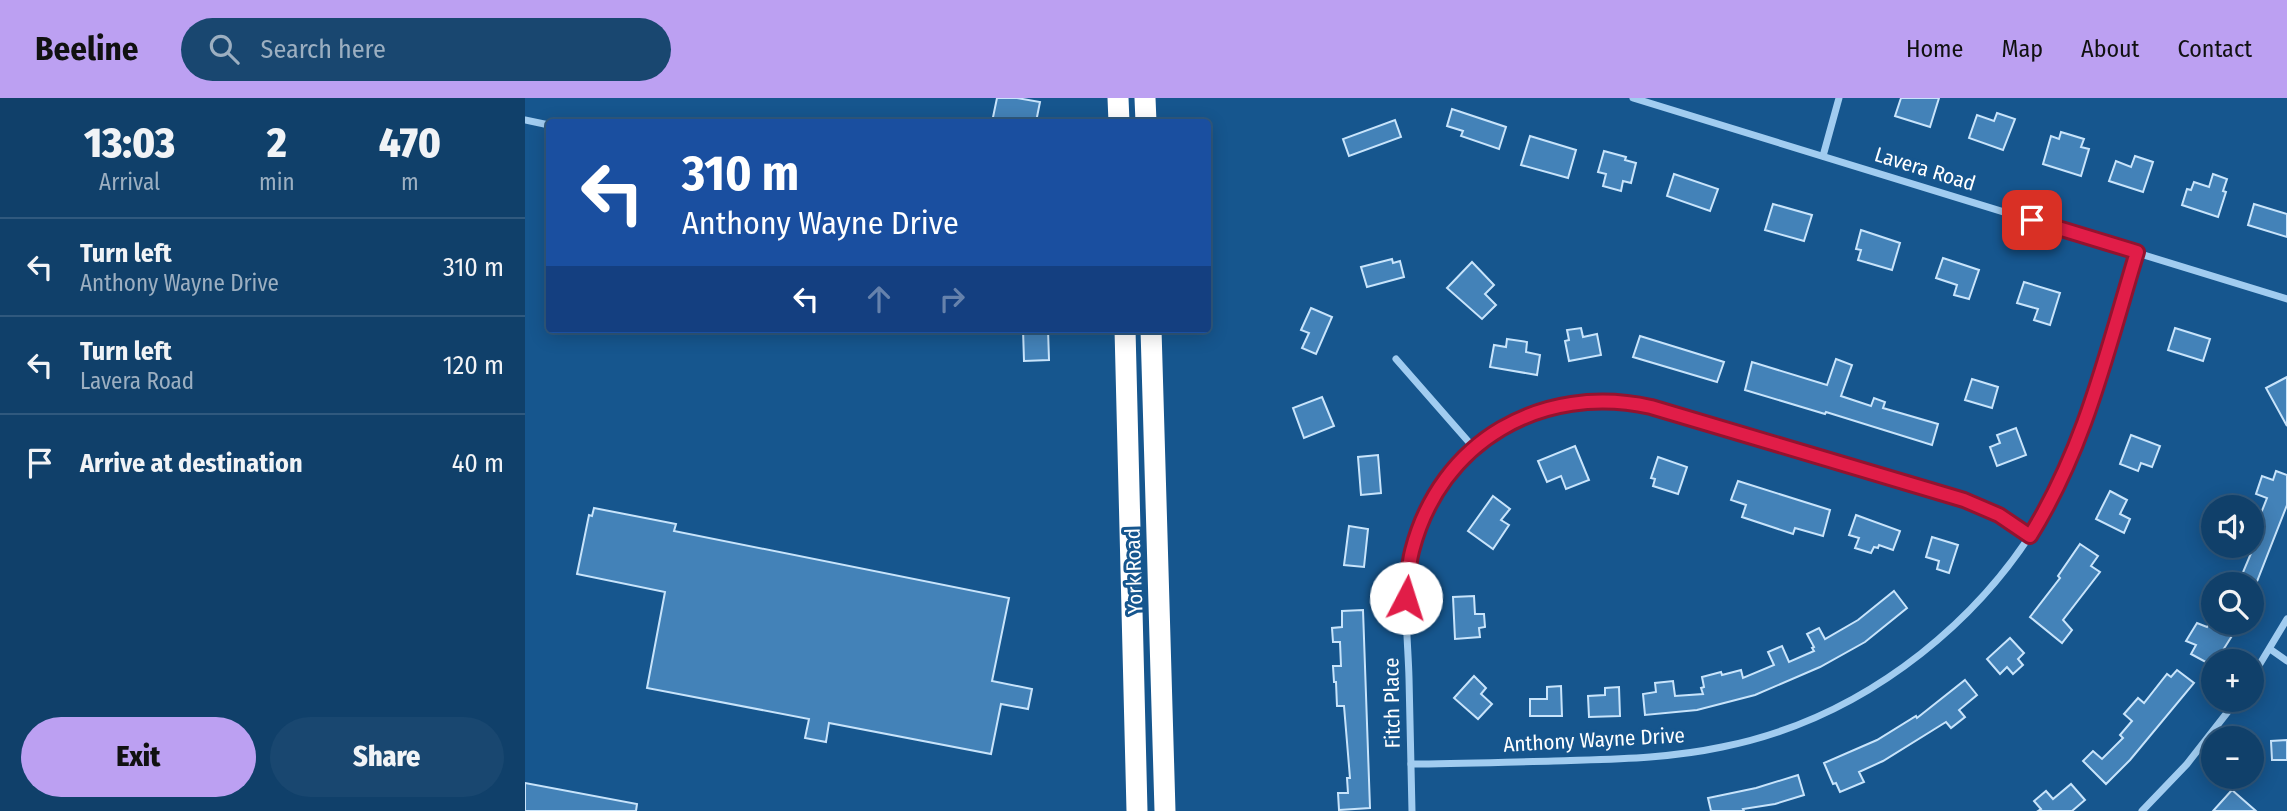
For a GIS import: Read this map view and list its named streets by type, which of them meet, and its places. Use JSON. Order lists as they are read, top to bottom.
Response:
{
  "streets": {
    "highway": ["York Road"],
    "street": ["Lavera Road", "Fitch Place", "Anthony Wayne Drive"]
  },
  "crossings": [
    ["Lavera Road", "Anthony Wayne Drive"],
    ["Fitch Place", "Anthony Wayne Drive"]
  ],
  "page": {
    "header": "Beeline",
    "search": "Search here",
    "nav": [
      "Home",
      "Map",
      "About",
      "Contact"
    ],
    "eta": [
      "13:03",
      "Arrival",
      "2",
      "min",
      "470",
      "m"
    ],
    "turn": ["310 m", "Anthony Wayne Drive"],
    "list": [
      {
        "name": "Turn left",
        "note": "Anthony Wayne Drive",
        "value": "310 m"
      },
      {
        "name": "Turn left",
        "note": "Lavera Road",
        "value": "120 m"
      },
      {
        "name": "Arrive at destination",
        "value": "40 m"
      }
    ],
    "map_buttons": ["+", "−"],
    "buttons": ["Exit", "Share"]
  }
}
